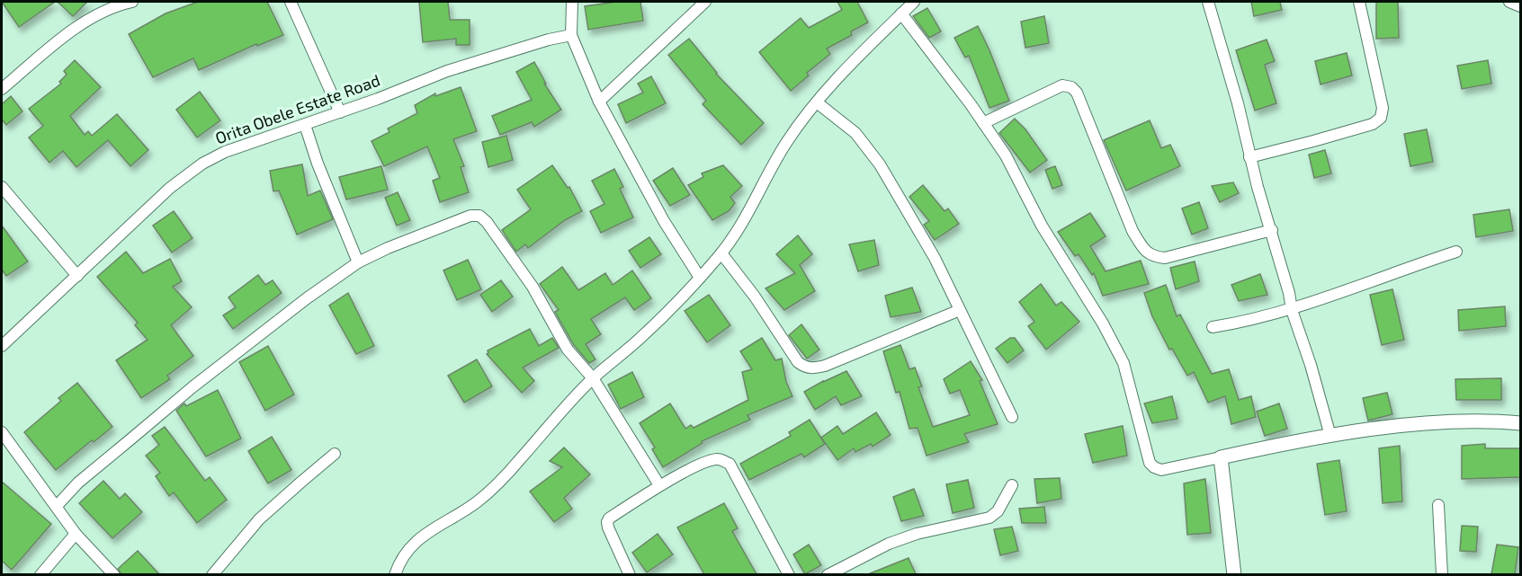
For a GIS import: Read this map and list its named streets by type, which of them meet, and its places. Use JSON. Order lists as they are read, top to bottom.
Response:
{
  "streets": {
    "street": ["Orita Obele Estate Road"]
  }
}
